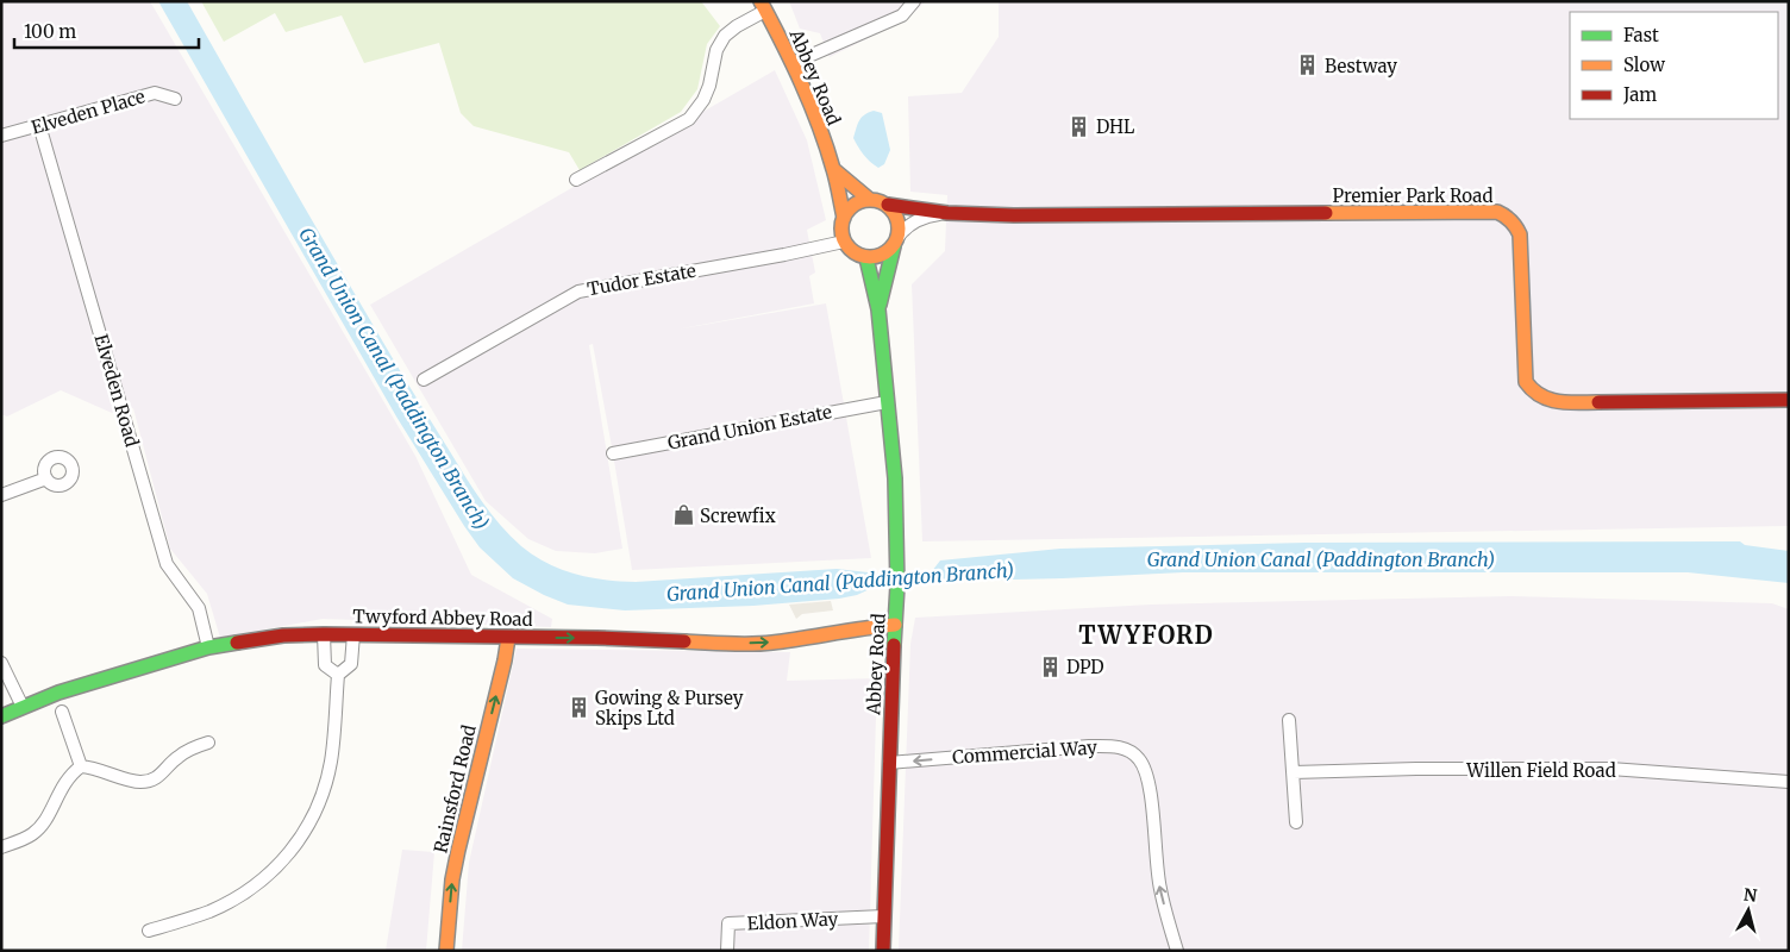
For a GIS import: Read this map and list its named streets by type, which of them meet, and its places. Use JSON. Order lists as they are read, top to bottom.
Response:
{
  "streets": {
    "street": [
      "Abbey Road",
      "Elveden Place",
      "Premier Park Road",
      "Tudor Estate",
      "Elveden Road",
      "Grand Union Estate",
      "Twyford Abbey Road",
      "Commercial Way",
      "Willen Field Road",
      "Rainsford Road",
      "Eldon Way"
    ]
  },
  "crossings": [
    ["Abbey Road", "Premier Park Road"],
    ["Abbey Road", "Tudor Estate"],
    ["Abbey Road", "Grand Union Estate"],
    ["Abbey Road", "Twyford Abbey Road"],
    ["Abbey Road", "Commercial Way"],
    ["Abbey Road", "Eldon Way"],
    ["Elveden Place", "Elveden Road"],
    ["Premier Park Road", "Tudor Estate"],
    ["Elveden Road", "Twyford Abbey Road"],
    ["Twyford Abbey Road", "Rainsford Road"]
  ],
  "one_way": ["Twyford Abbey Road", "Rainsford Road"],
  "districts": ["TWYFORD"],
  "water": ["Grand Union Canal (Paddington Branch)"],
  "places": {
    "building": [
      "Bestway",
      "DHL",
      "DPD",
      "Gowing & Pursey Skips Ltd"
    ],
    "shop": ["Screwfix"]
  },
  "legend": ["Fast", "Slow", "Jam"],
  "scale_bar": "100 m",
  "north": "top"
}
